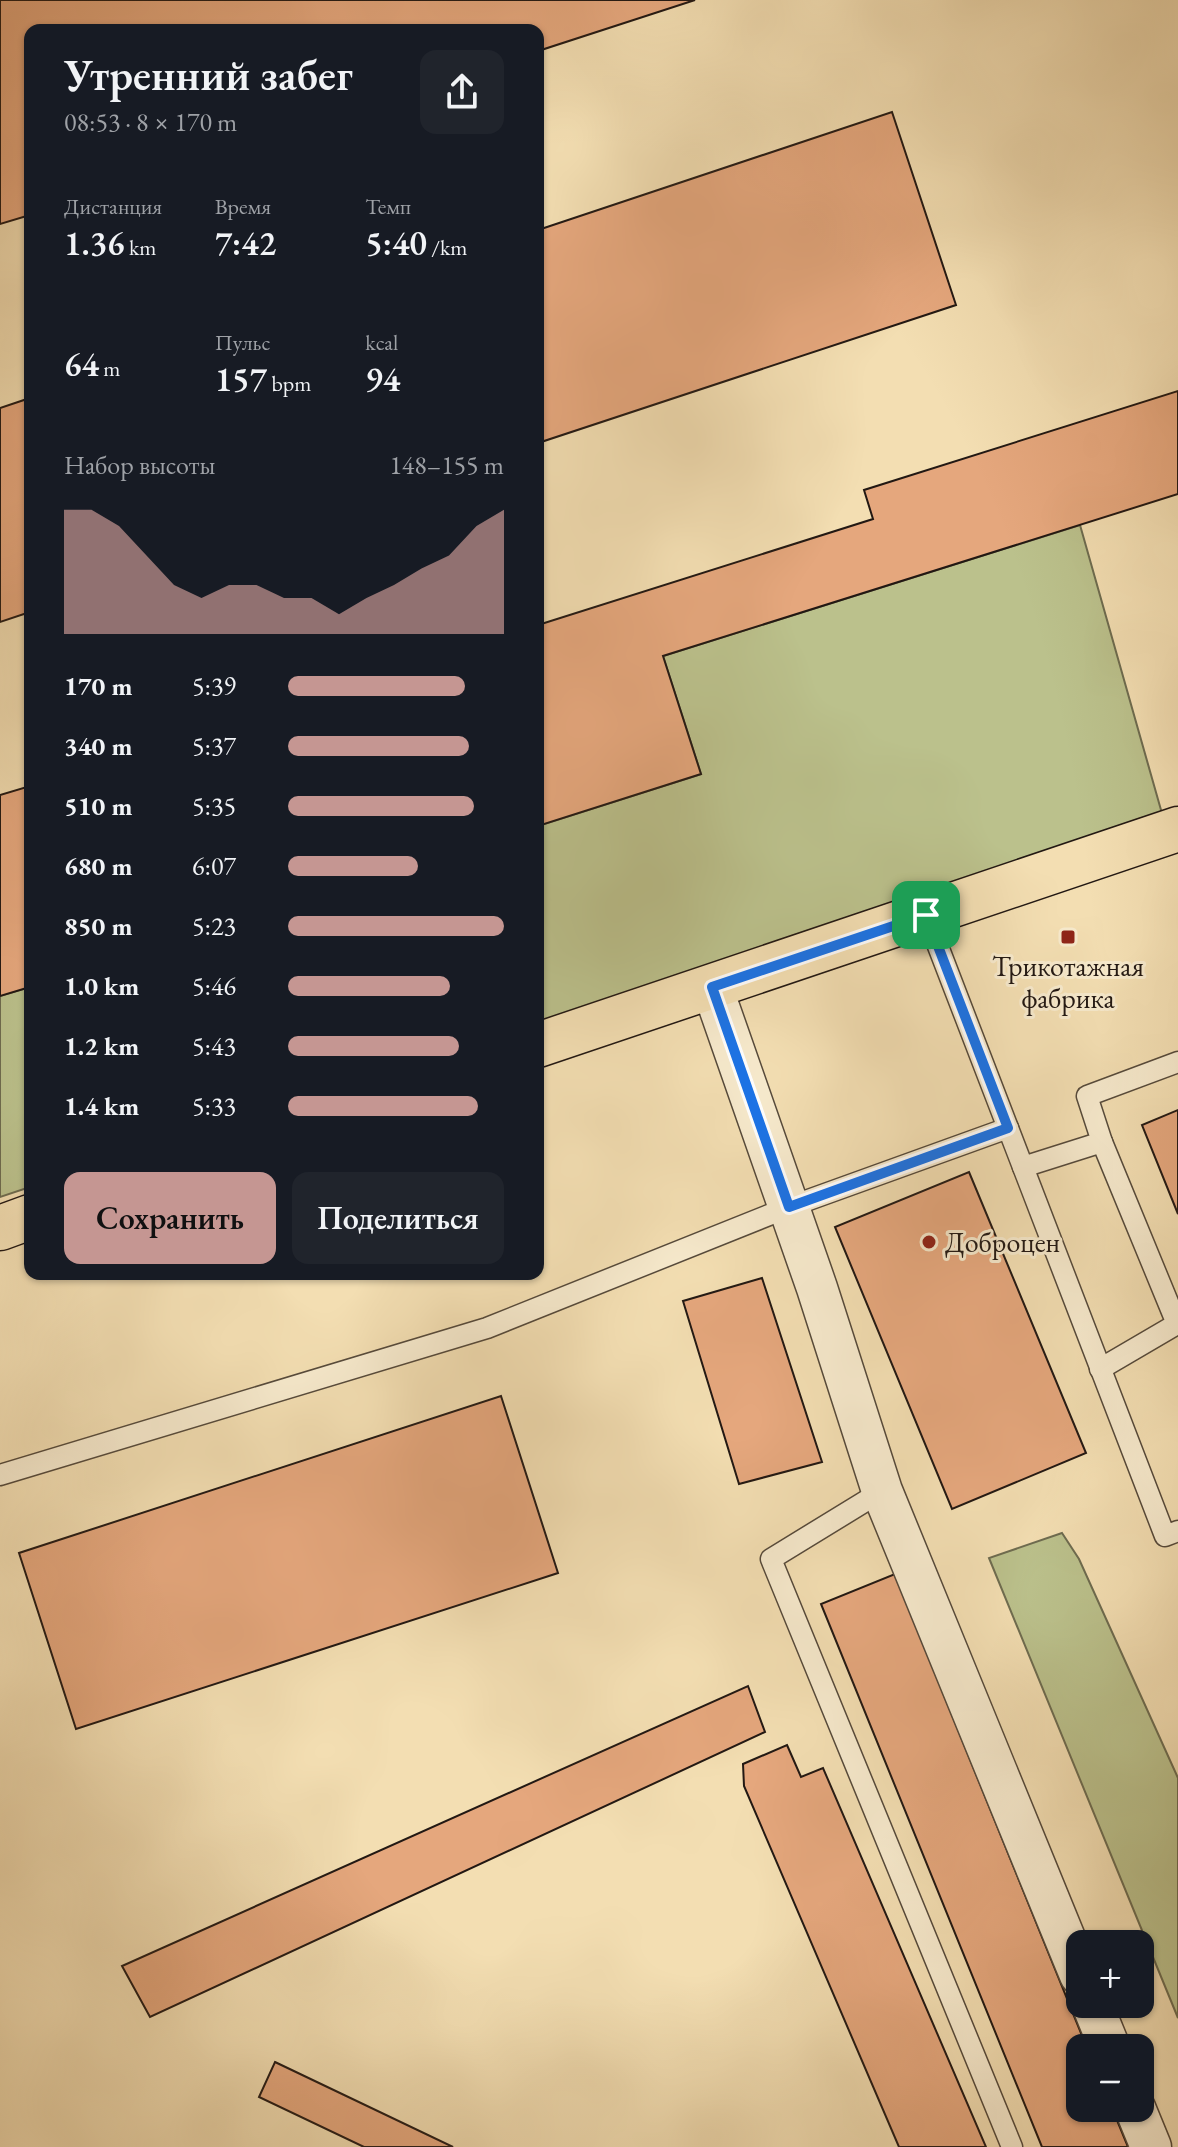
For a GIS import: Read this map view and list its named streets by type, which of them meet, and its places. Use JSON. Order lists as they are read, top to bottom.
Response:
{
  "places": {
    "transit": ["Трикотажная фабрика"],
    "other": ["Доброцен"]
  },
  "page": {
    "heading": ["Утренний забег", "08:53 · 8 × 170 m"],
    "stats": [
      ["Дистанция", "1.36 km"],
      ["Время", "7:42"],
      ["Темп", "5:40 /km"],
      ["64 m"],
      ["Пульс", "157 bpm"],
      ["kcal", "94"]
    ],
    "chart": ["Набор высоты", "148–155 m"],
    "list": [
      {
        "name": "170 m",
        "note": "5:39"
      },
      {
        "name": "340 m",
        "note": "5:37"
      },
      {
        "name": "510 m",
        "note": "5:35"
      },
      {
        "name": "680 m",
        "note": "6:07"
      },
      {
        "name": "850 m",
        "note": "5:23"
      },
      {
        "name": "1.0 km",
        "note": "5:46"
      },
      {
        "name": "1.2 km",
        "note": "5:43"
      },
      {
        "name": "1.4 km",
        "note": "5:33"
      }
    ],
    "buttons": ["Сохранить", "Поделиться"],
    "map_buttons": ["+", "−"]
  }
}
